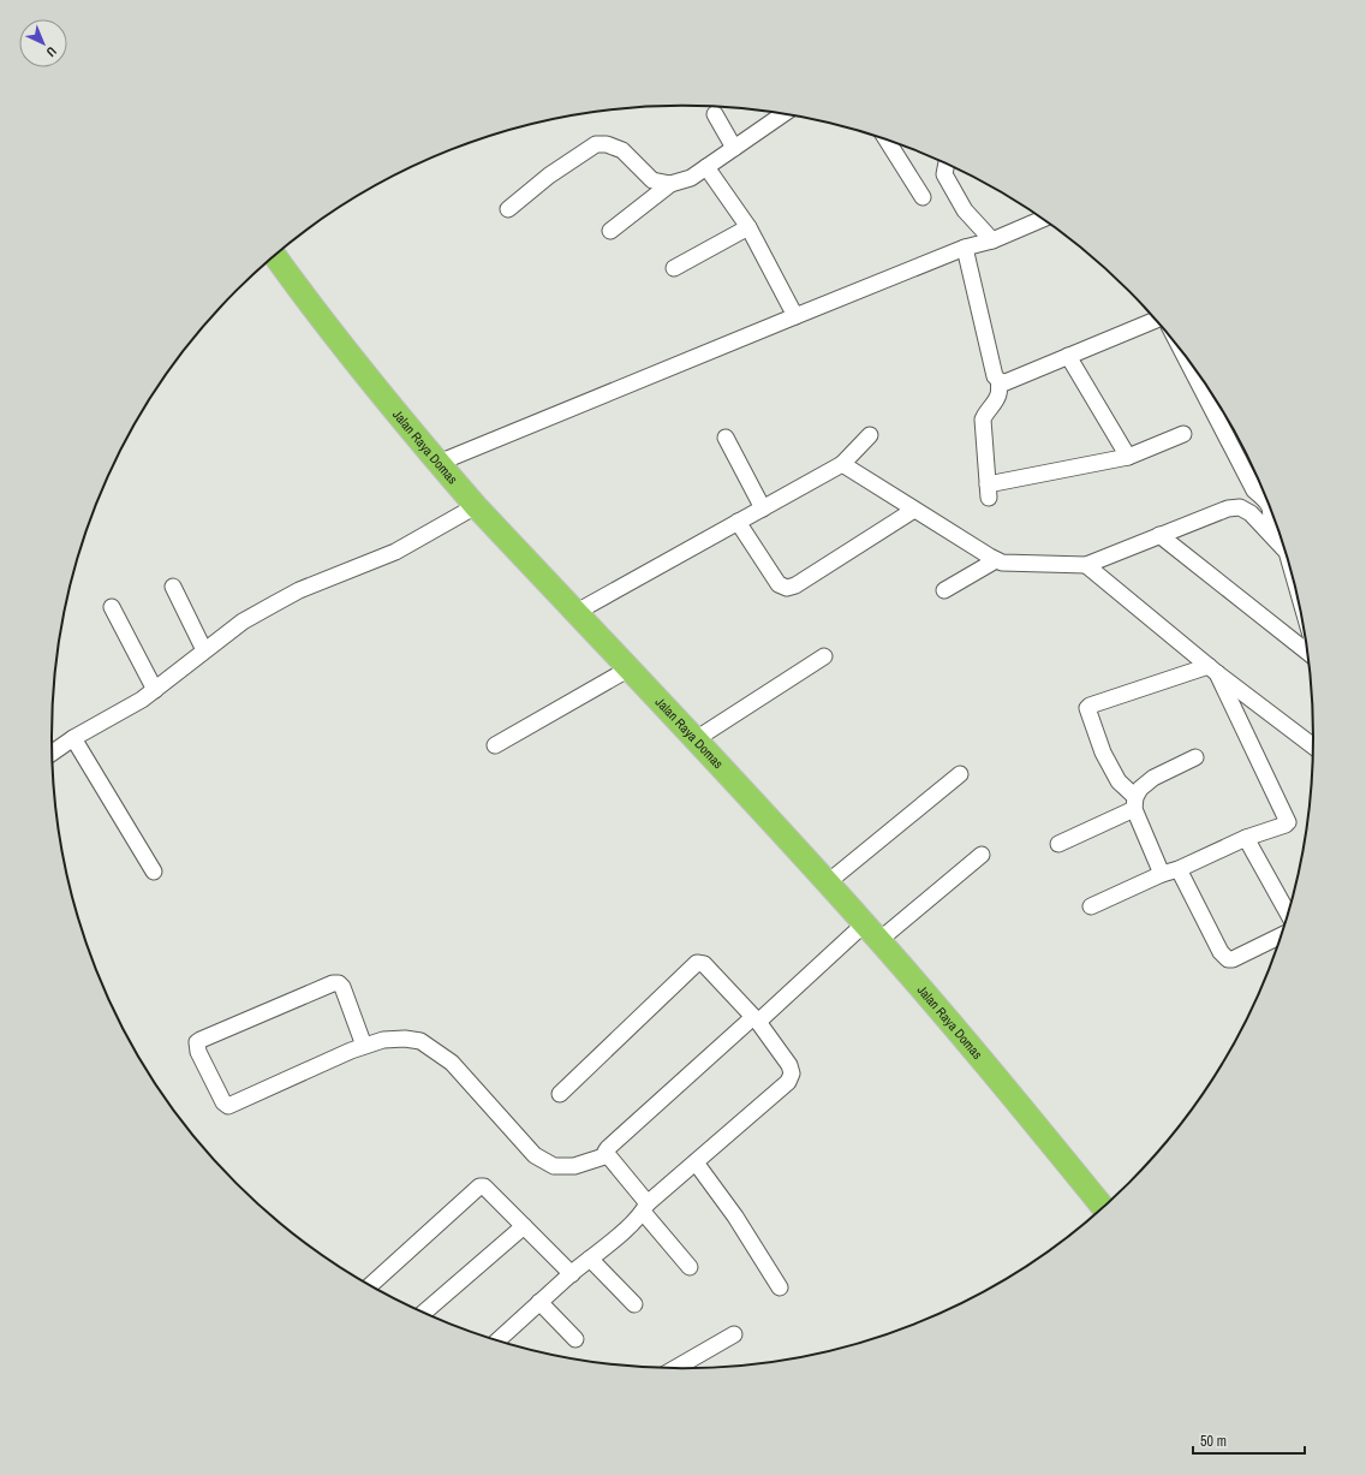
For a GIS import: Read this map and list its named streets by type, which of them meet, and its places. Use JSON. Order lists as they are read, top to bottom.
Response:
{
  "streets": {
    "highway": ["Jalan Raya Domas"]
  },
  "scale_bar": "50 m",
  "north": "bottom right"
}
